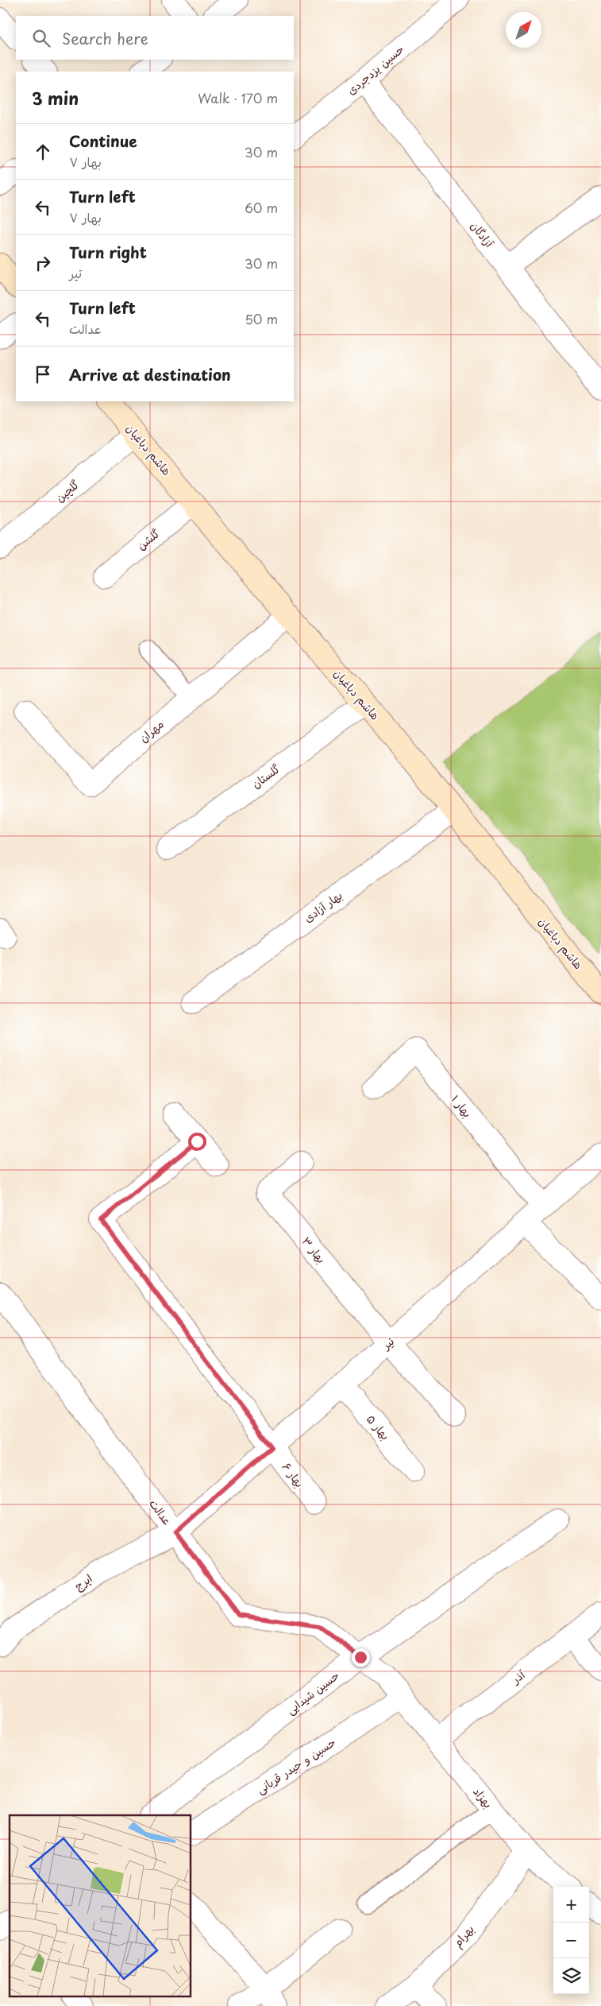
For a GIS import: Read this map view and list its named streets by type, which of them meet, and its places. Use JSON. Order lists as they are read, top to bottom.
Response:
{
  "streets": {
    "street": [
      "حسین یزدجردی",
      "آزادگان",
      "هاشم دباغیان",
      "گلچین",
      "گلشن",
      "مهران",
      "گلستان",
      "بهار آزادی",
      "بهار ۱",
      "بهار ۳",
      "تیر",
      "بهار ۵",
      "بهار ۶",
      "عدالت",
      "ایرج",
      "آذر",
      "حسین شیدایی",
      "حسین و حیدر قربانی",
      "بهزاد",
      "بهرام"
    ]
  },
  "crossings": [
    ["حسین یزدجردی", "آزادگان"],
    ["هاشم دباغیان", "گلچین"],
    ["هاشم دباغیان", "گلشن"],
    ["هاشم دباغیان", "مهران"],
    ["هاشم دباغیان", "گلستان"],
    ["هاشم دباغیان", "بهار آزادی"],
    ["بهار ۱", "تیر"],
    ["بهار ۳", "تیر"],
    ["تیر", "بهار ۵"],
    ["تیر", "بهار ۶"],
    ["تیر", "عدالت"],
    ["تیر", "ایرج"],
    ["عدالت", "ایرج"],
    ["عدالت", "حسین شیدایی"],
    ["عدالت", "حسین و حیدر قربانی"],
    ["عدالت", "بهزاد"],
    ["آذر", "بهزاد"],
    ["حسین و حیدر قربانی", "بهزاد"],
    ["بهزاد", "بهرام"]
  ],
  "north": "top right",
  "page": {
    "search": "Search here",
    "heading": ["3 min", "Walk · 170 m"],
    "list": [
      ["Continue", "بهار ۷", "30 m"],
      ["Turn left", "بهار ۷", "60 m"],
      ["Turn right", "تیر", "30 m"],
      ["Turn left", "عدالت", "50 m"],
      "Arrive at destination"
    ],
    "map_buttons": ["+", "−"]
  }
}
